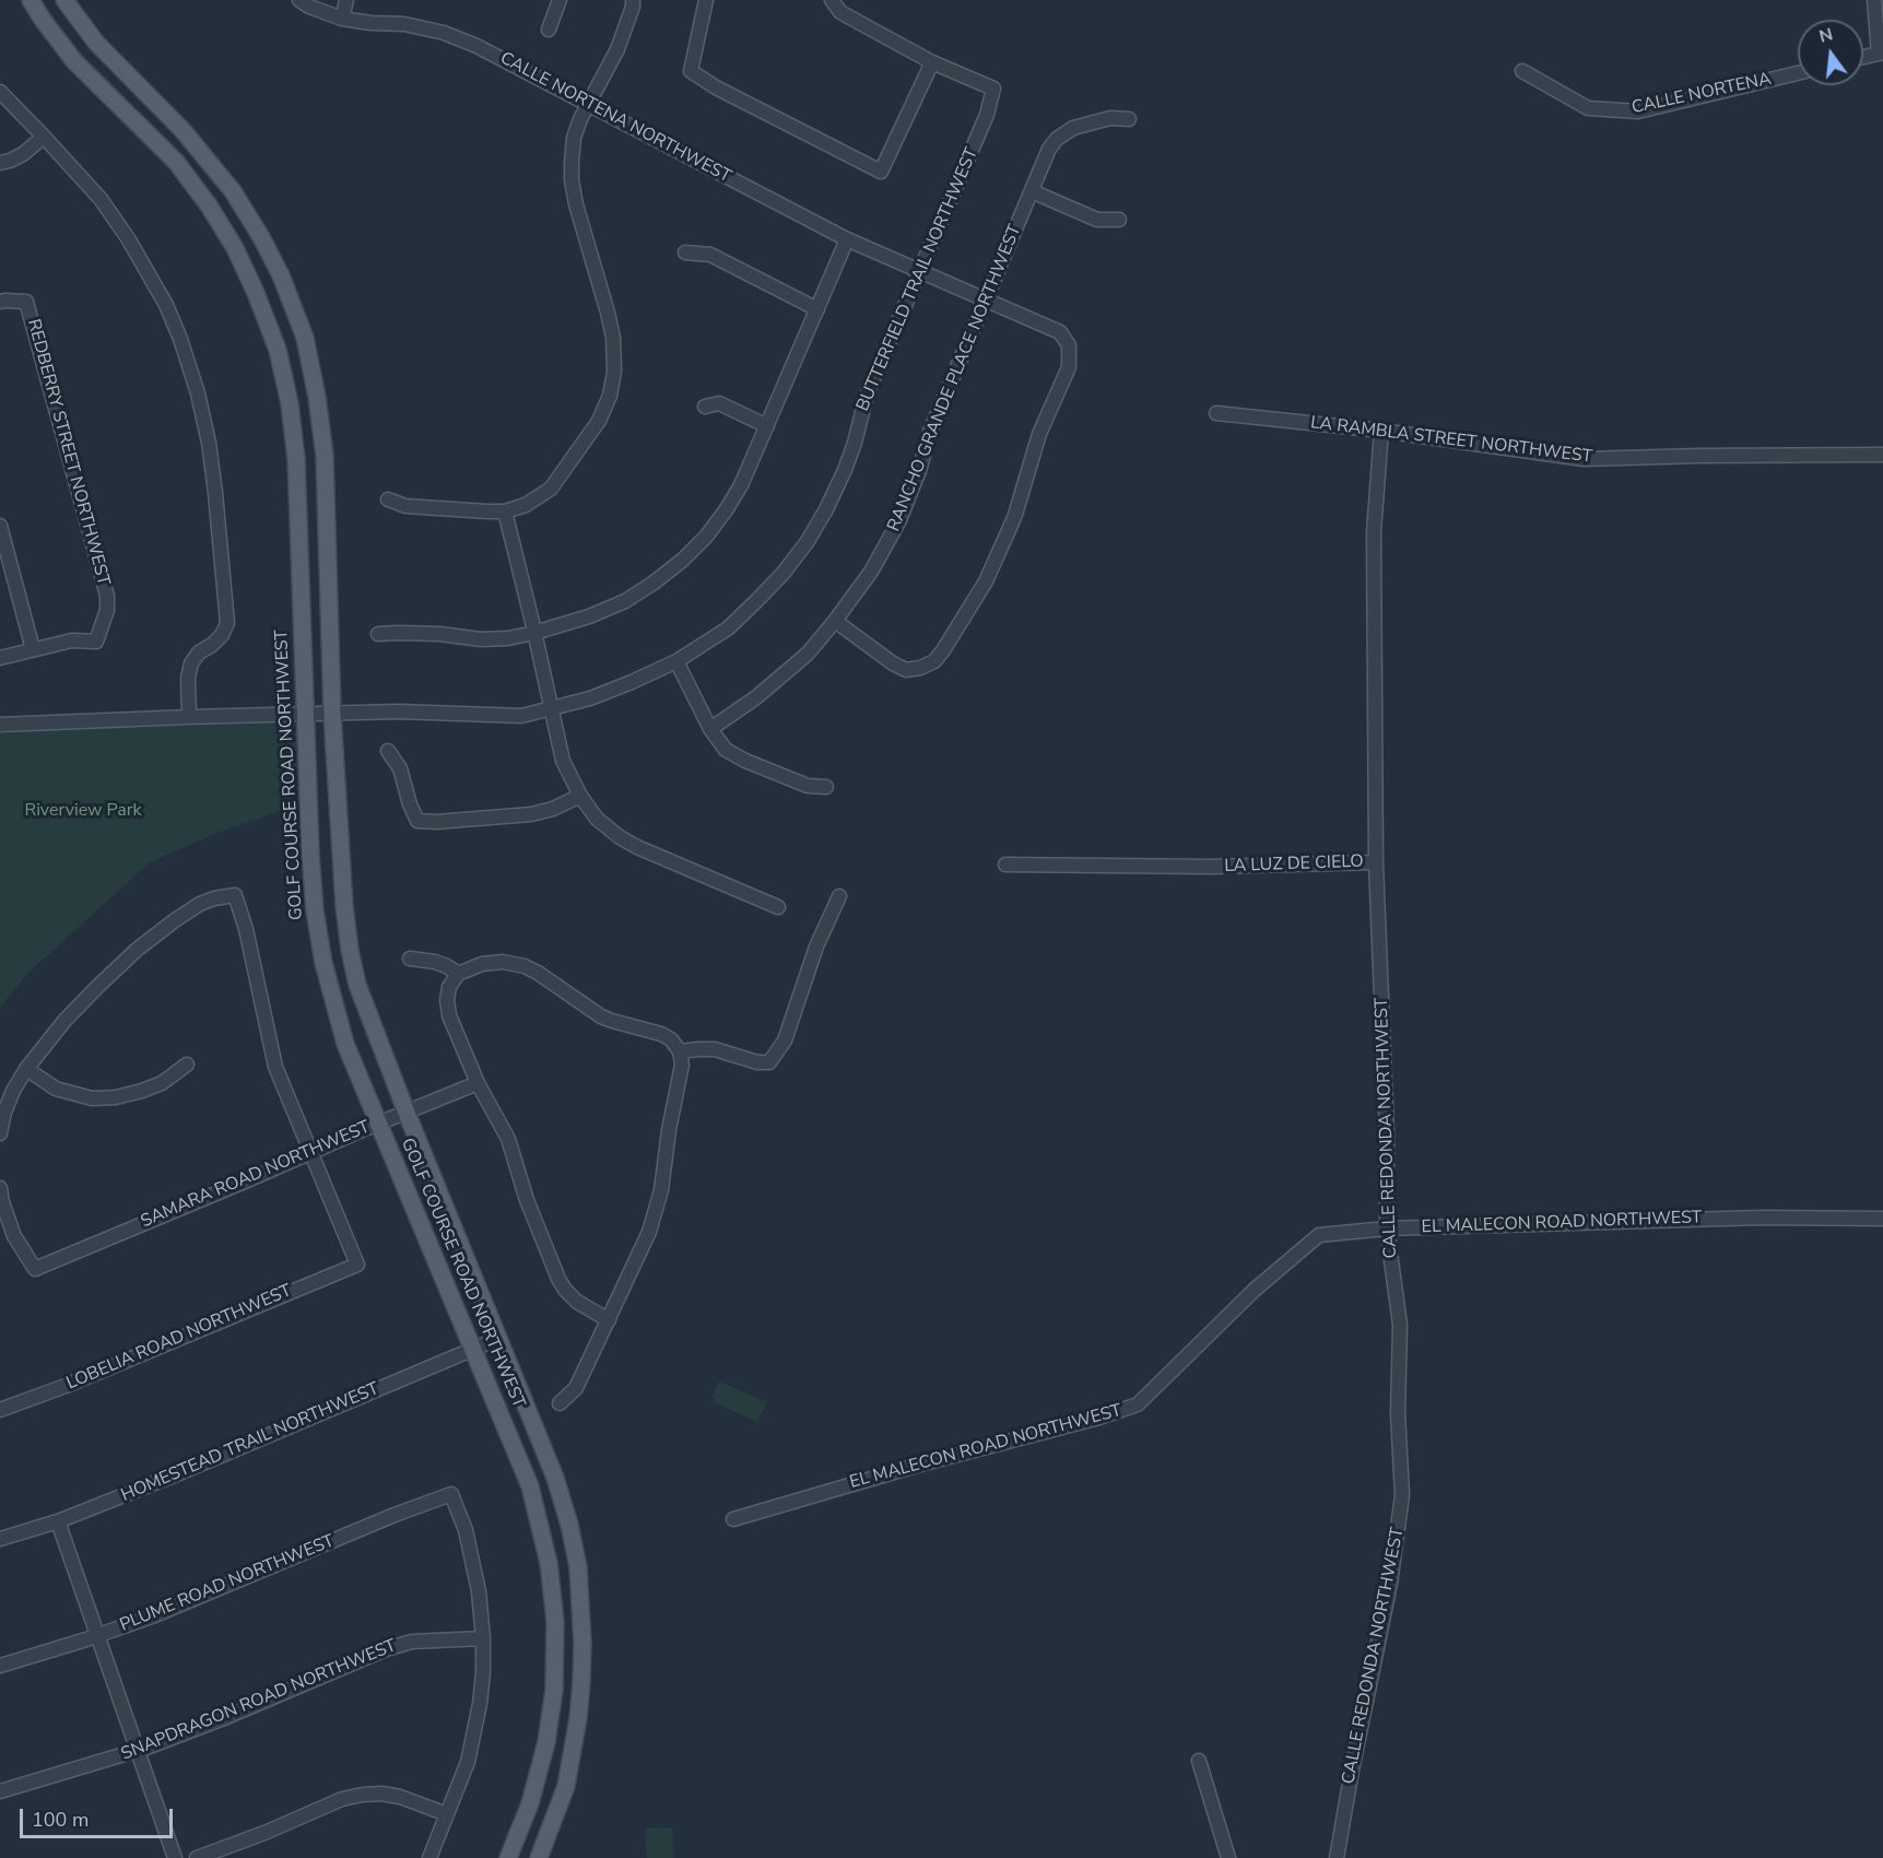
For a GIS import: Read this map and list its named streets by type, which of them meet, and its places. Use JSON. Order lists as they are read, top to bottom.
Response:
{
  "streets": {
    "main road": ["GOLF COURSE ROAD NORTHWEST"],
    "street": [
      "CALLE NORTENA",
      "CALLE NORTENA NORTHWEST",
      "BUTTERFIELD TRAIL NORTHWEST",
      "RANCHO GRANDE PLACE NORTHWEST",
      "LA RAMBLA STREET NORTHWEST",
      "REDBERRY STREET NORTHWEST",
      "LA LUZ DE CIELO",
      "CALLE REDONDA NORTHWEST",
      "SAMARA ROAD NORTHWEST",
      "EL MALECON ROAD NORTHWEST",
      "LOBELIA ROAD NORTHWEST",
      "HOMESTEAD TRAIL NORTHWEST",
      "PLUME ROAD NORTHWEST",
      "SNAPDRAGON ROAD NORTHWEST"
    ]
  },
  "crossings": [
    ["CALLE NORTENA NORTHWEST", "BUTTERFIELD TRAIL NORTHWEST"],
    ["CALLE NORTENA NORTHWEST", "RANCHO GRANDE PLACE NORTHWEST"],
    ["BUTTERFIELD TRAIL NORTHWEST", "GOLF COURSE ROAD NORTHWEST"],
    ["LA RAMBLA STREET NORTHWEST", "CALLE REDONDA NORTHWEST"],
    ["GOLF COURSE ROAD NORTHWEST", "SAMARA ROAD NORTHWEST"],
    ["GOLF COURSE ROAD NORTHWEST", "HOMESTEAD TRAIL NORTHWEST"],
    ["LA LUZ DE CIELO", "CALLE REDONDA NORTHWEST"],
    ["CALLE REDONDA NORTHWEST", "EL MALECON ROAD NORTHWEST"],
    ["SAMARA ROAD NORTHWEST", "LOBELIA ROAD NORTHWEST"],
    ["PLUME ROAD NORTHWEST", "SNAPDRAGON ROAD NORTHWEST"]
  ],
  "parks": ["Riverview Park"],
  "scale_bar": "100 m",
  "north": "top"
}
